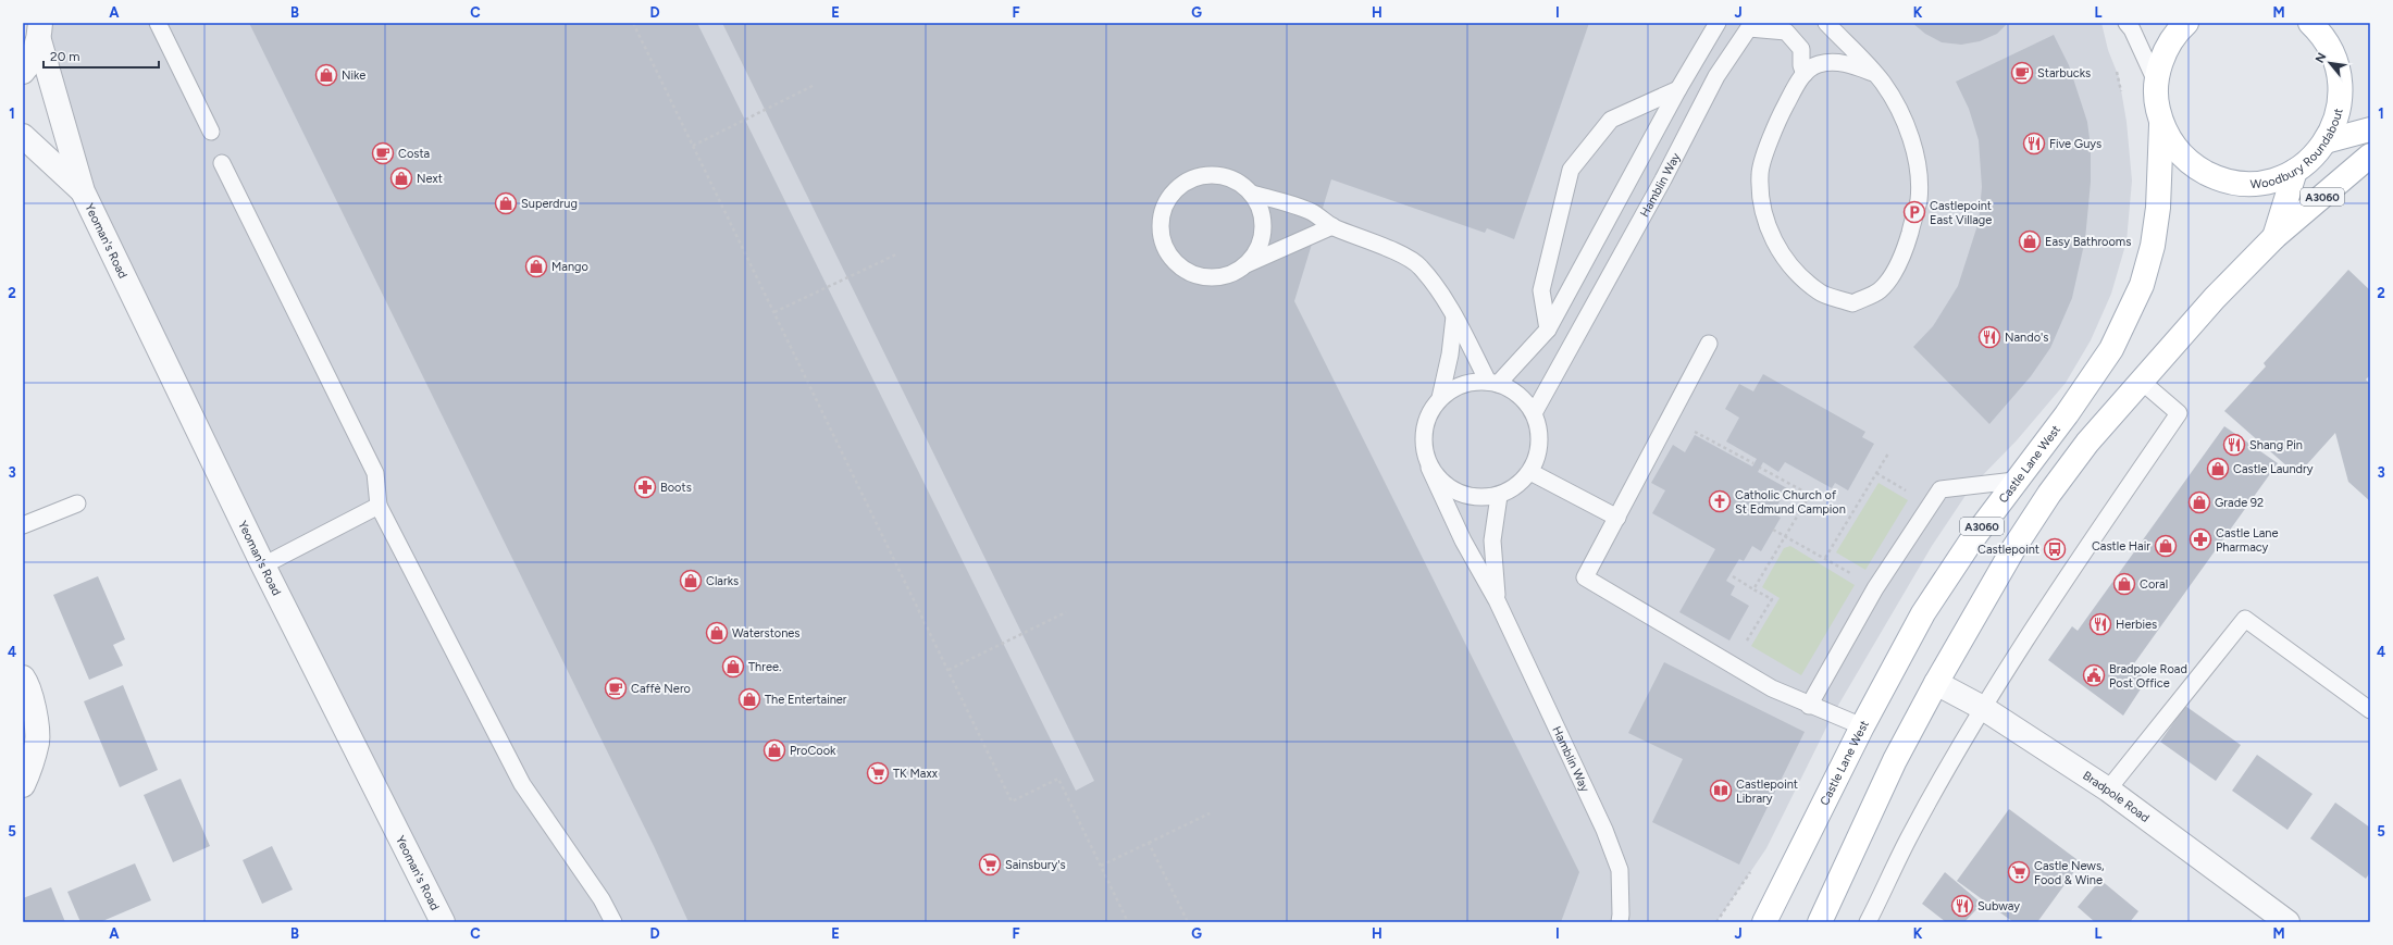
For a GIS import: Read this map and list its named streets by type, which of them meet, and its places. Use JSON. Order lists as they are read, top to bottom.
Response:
{
  "streets": {
    "main road": ["Woodbury Roundabout", "A3060", "Castle Lane West"],
    "street": ["Yeoman's Road", "Bradpole Road"],
    "lane": ["Hamblin Way"]
  },
  "crossings": [
    ["Woodbury Roundabout", "A3060"],
    ["Woodbury Roundabout", "Castle Lane West"],
    ["A3060", "Bradpole Road"]
  ],
  "places": {
    "cafe": ["Starbucks", "Costa", "Caffè Nero"],
    "shop": [
      "Nike",
      "Next",
      "Superdrug",
      "Easy Bathrooms",
      "Mango",
      "Castle Laundry",
      "Grade 92",
      "Castle Hair",
      "Clarks",
      "Coral",
      "Waterstones",
      "Three.",
      "The Entertainer",
      "ProCook"
    ],
    "restaurant": [
      "Five Guys",
      "Nando's",
      "Shang Pin",
      "Herbies",
      "Subway"
    ],
    "parking": ["Castlepoint East Village"],
    "pharmacy": ["Boots", "Castle Lane Pharmacy"],
    "church": ["Catholic Church of St Edmund Campion"],
    "bus stop": ["Castlepoint"],
    "public building": ["Bradpole Road Post Office"],
    "supermarket": ["TK Maxx", "Sainsbury's", "Castle News, Food & Wine"],
    "library": ["Castlepoint Library"]
  },
  "scale_bar": "20 m",
  "north": "top left",
  "grid": {
    "columns": [
      "A",
      "B",
      "C",
      "D",
      "E",
      "F",
      "G",
      "H",
      "I",
      "J",
      "K",
      "L",
      "M"
    ],
    "rows": [
      "1",
      "2",
      "3",
      "4",
      "5"
    ]
  }
}
